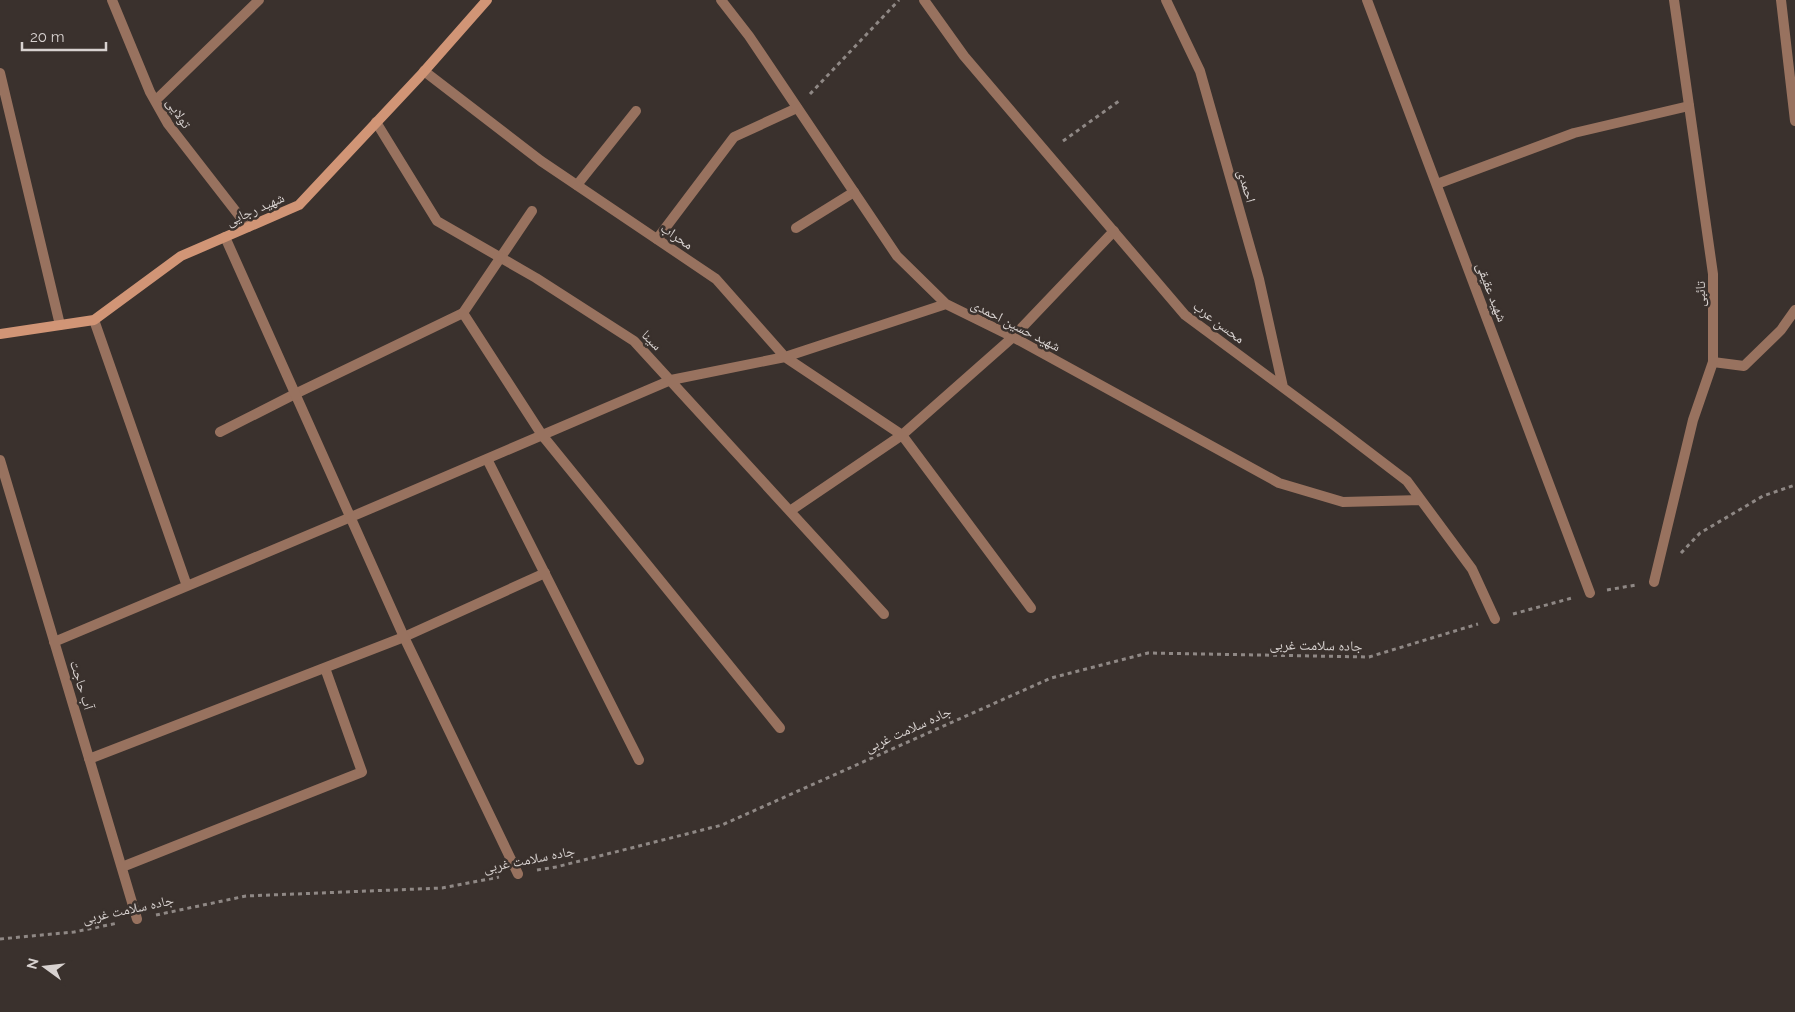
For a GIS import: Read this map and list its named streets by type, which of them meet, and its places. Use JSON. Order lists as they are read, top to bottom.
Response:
{
  "streets": {
    "main road": ["شهید رجایی"],
    "street": [
      "تولایی",
      "احمدی",
      "محراب",
      "شهید عقیقی",
      "تائبی",
      "محسن عرب",
      "شهید حسین احمدی",
      "سینا",
      "آب حاجت"
    ],
    "path": ["جاده سلامت غربی"]
  },
  "crossings": [
    ["تولایی", "شهید رجایی"],
    ["احمدی", "محسن عرب"],
    ["شهید رجایی", "محراب"],
    ["شهید رجایی", "سینا"],
    ["شهید عقیقی", "جاده سلامت غربی"],
    ["تائبی", "جاده سلامت غربی"],
    ["محسن عرب", "شهید حسین احمدی"],
    ["محسن عرب", "جاده سلامت غربی"],
    ["جاده سلامت غربی", "آب حاجت"]
  ],
  "scale_bar": "20 m",
  "north": "left"
}
